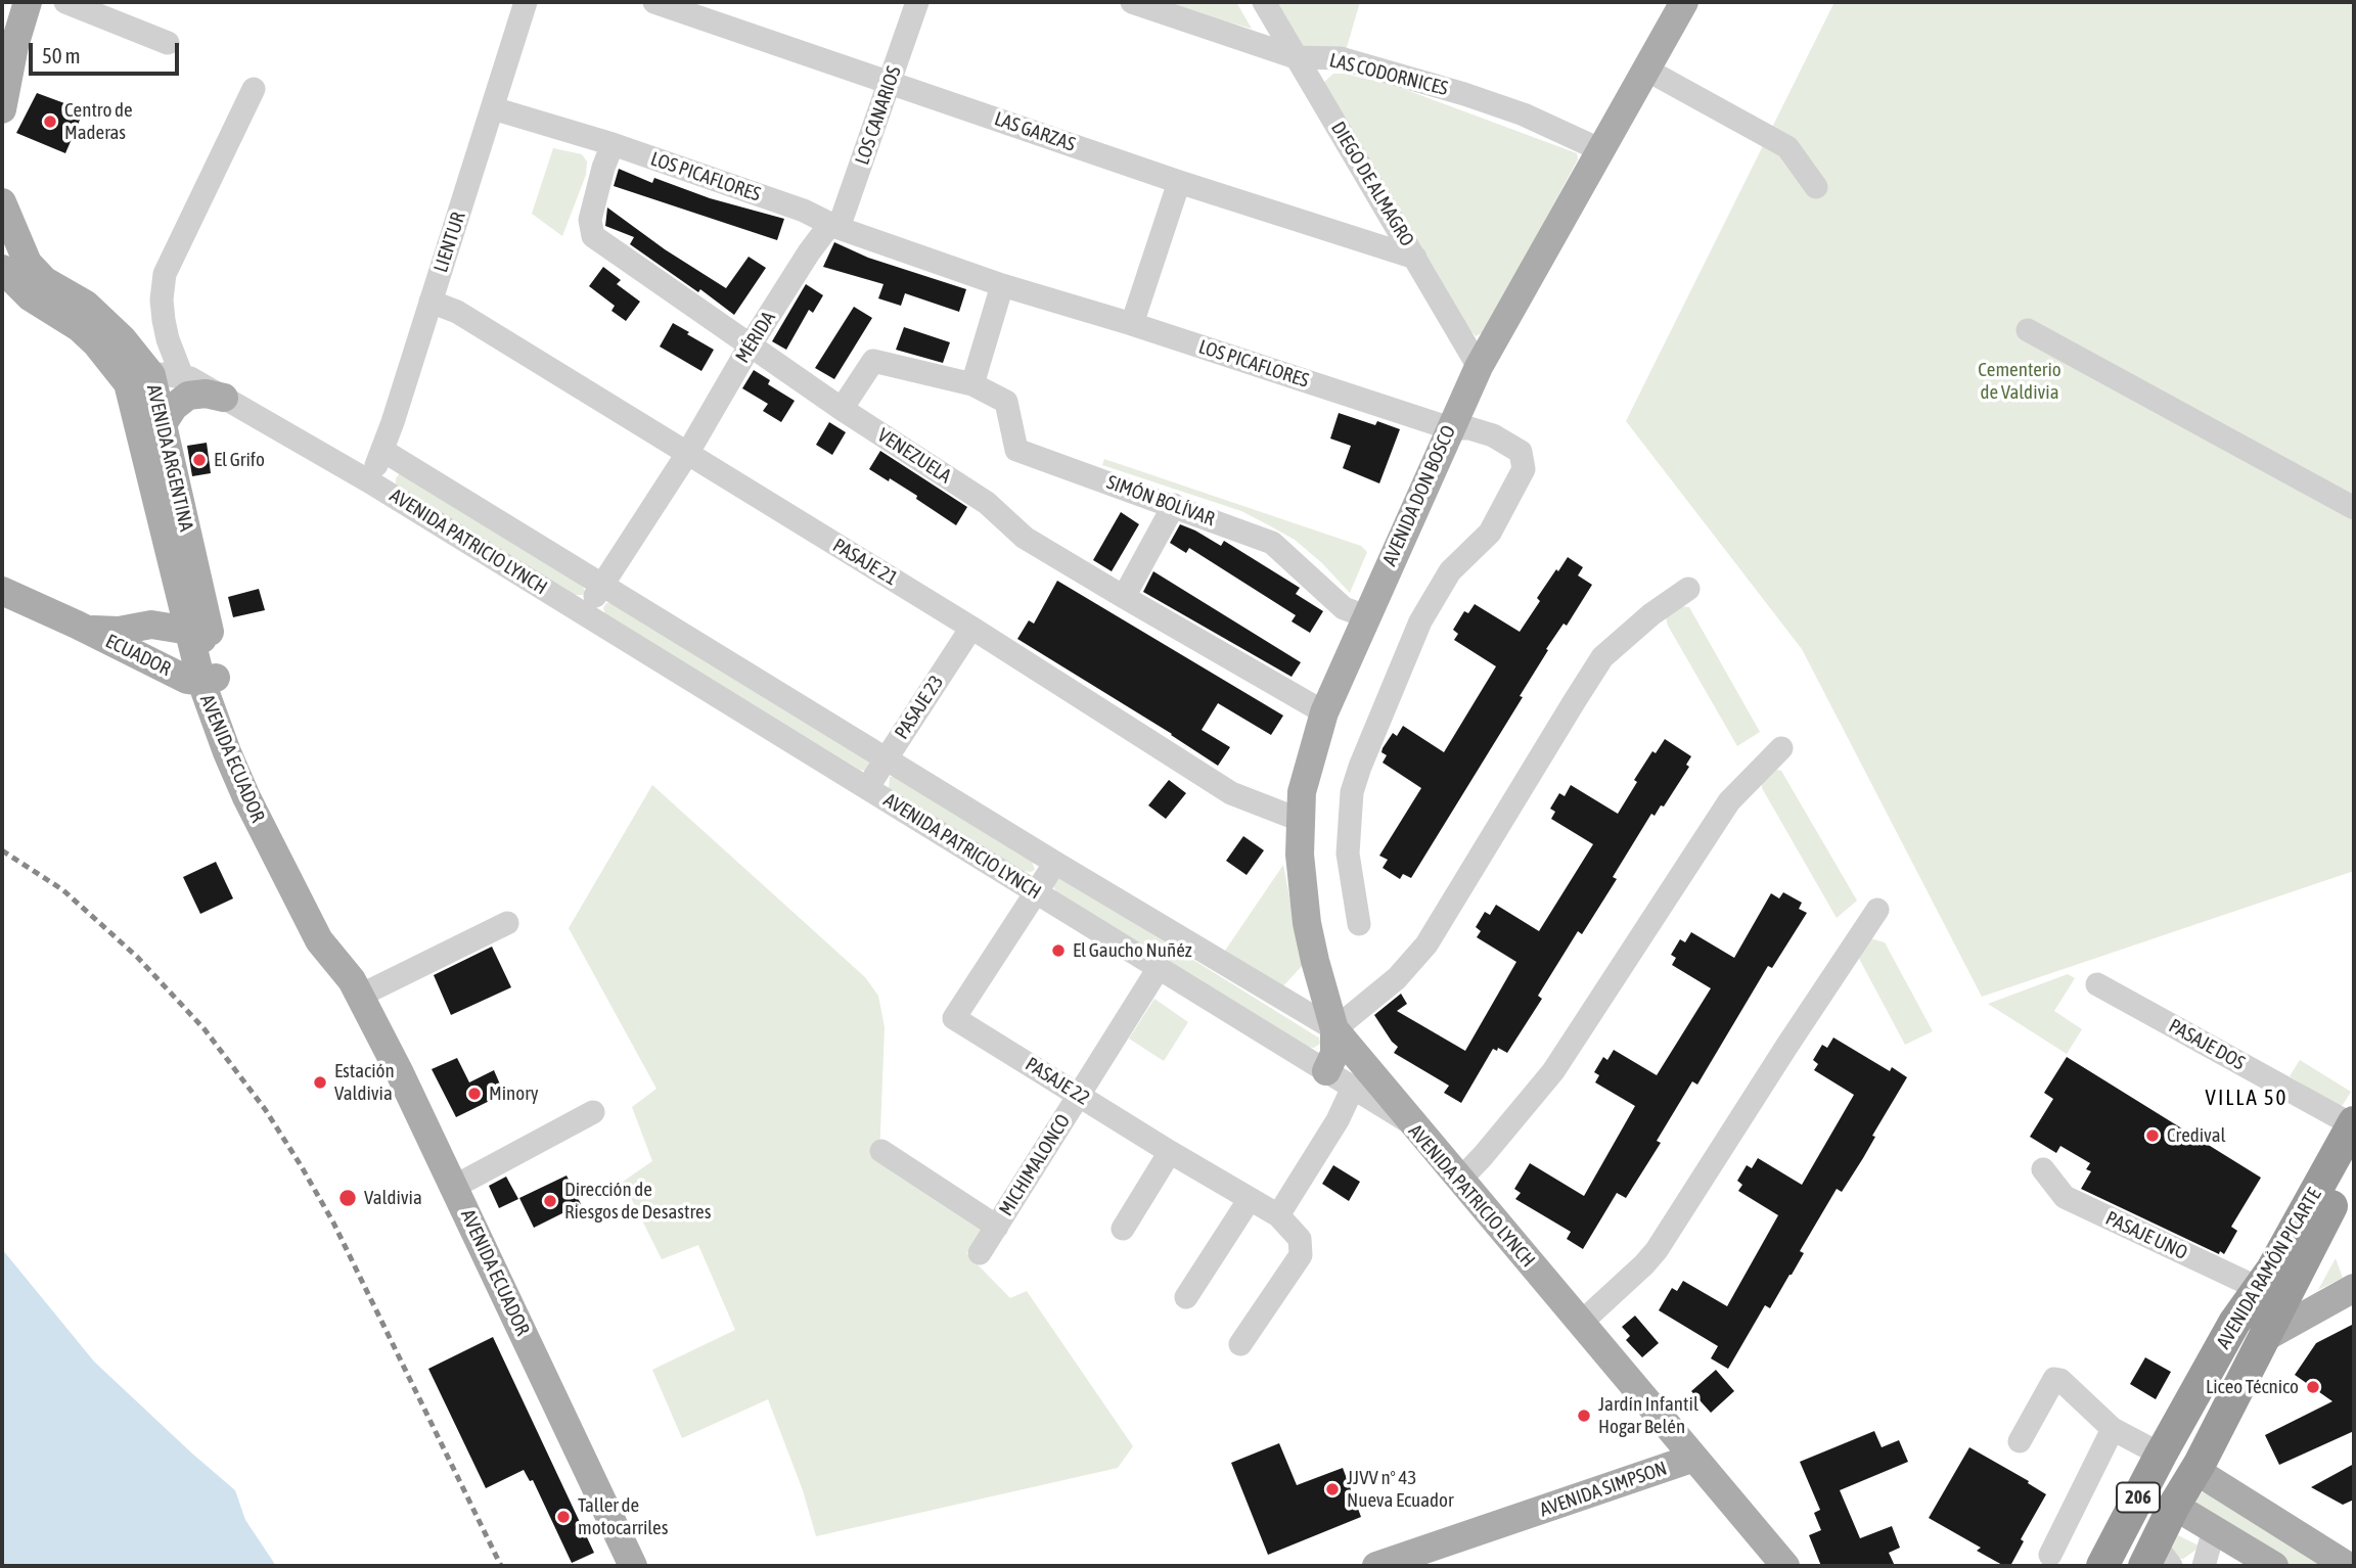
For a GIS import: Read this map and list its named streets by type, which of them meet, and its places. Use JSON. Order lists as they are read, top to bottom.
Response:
{
  "streets": {
    "highway": ["AVENIDA RAMÓN PICARTE", "206"],
    "main road": [
      "AVENIDA ARGENTINA",
      "AVENIDA DON BOSCO",
      "AVENIDA PATRICIO LYNCH",
      "ECUADOR",
      "AVENIDA ECUADOR",
      "AVENIDA SIMPSON"
    ],
    "street": [
      "LAS CODORNICES",
      "LOS CANARIOS",
      "LAS GARZAS",
      "LOS PICAFLORES",
      "DIEGO DE ALMAGRO",
      "LIENTUR",
      "MÉRIDA",
      "VENEZUELA",
      "SIMÓN BOLÍVAR",
      "PASAJE 21",
      "PASAJE 23",
      "PASAJE DOS",
      "PASAJE 22",
      "MICHIMALONCO",
      "PASAJE UNO"
    ]
  },
  "crossings": [
    ["LAS CODORNICES", "DIEGO DE ALMAGRO"],
    ["LAS CODORNICES", "AVENIDA DON BOSCO"],
    ["LOS CANARIOS", "LAS GARZAS"],
    ["LOS CANARIOS", "LOS PICAFLORES"],
    ["LOS CANARIOS", "MÉRIDA"],
    ["LAS GARZAS", "DIEGO DE ALMAGRO"],
    ["LOS PICAFLORES", "LIENTUR"],
    ["LOS PICAFLORES", "MÉRIDA"],
    ["LOS PICAFLORES", "VENEZUELA"],
    ["LOS PICAFLORES", "AVENIDA DON BOSCO"],
    ["DIEGO DE ALMAGRO", "AVENIDA DON BOSCO"],
    ["LIENTUR", "AVENIDA PATRICIO LYNCH"],
    ["LIENTUR", "PASAJE 21"],
    ["MÉRIDA", "VENEZUELA"],
    ["MÉRIDA", "AVENIDA PATRICIO LYNCH"],
    ["MÉRIDA", "PASAJE 21"],
    ["VENEZUELA", "AVENIDA DON BOSCO"],
    ["VENEZUELA", "SIMÓN BOLÍVAR"],
    ["AVENIDA ARGENTINA", "AVENIDA PATRICIO LYNCH"],
    ["AVENIDA ARGENTINA", "ECUADOR"],
    ["AVENIDA DON BOSCO", "SIMÓN BOLÍVAR"],
    ["AVENIDA DON BOSCO", "AVENIDA PATRICIO LYNCH"],
    ["AVENIDA DON BOSCO", "PASAJE 21"],
    ["AVENIDA PATRICIO LYNCH", "PASAJE 23"],
    ["AVENIDA PATRICIO LYNCH", "PASAJE 22"],
    ["AVENIDA PATRICIO LYNCH", "MICHIMALONCO"],
    ["AVENIDA PATRICIO LYNCH", "AVENIDA SIMPSON"],
    ["PASAJE 21", "PASAJE 23"],
    ["ECUADOR", "AVENIDA ECUADOR"],
    ["PASAJE DOS", "AVENIDA RAMÓN PICARTE"],
    ["PASAJE 22", "MICHIMALONCO"],
    ["PASAJE UNO", "AVENIDA RAMÓN PICARTE"]
  ],
  "districts": ["VILLA 50"],
  "parks": ["Cementerio de Valdivia"],
  "places": [
    "Centro de Maderas",
    "El Grifo",
    "El Gaucho Nuñéz",
    "Estación Valdivia",
    "Minory",
    "Credival",
    "Valdivia",
    "Dirección de Riesgos de Desastres",
    "Liceo Técnico",
    "Jardín Infantil Hogar Belén",
    "JJVV n° 43 Nueva Ecuador",
    "Taller de motocarriles"
  ],
  "scale_bar": "50 m"
}
